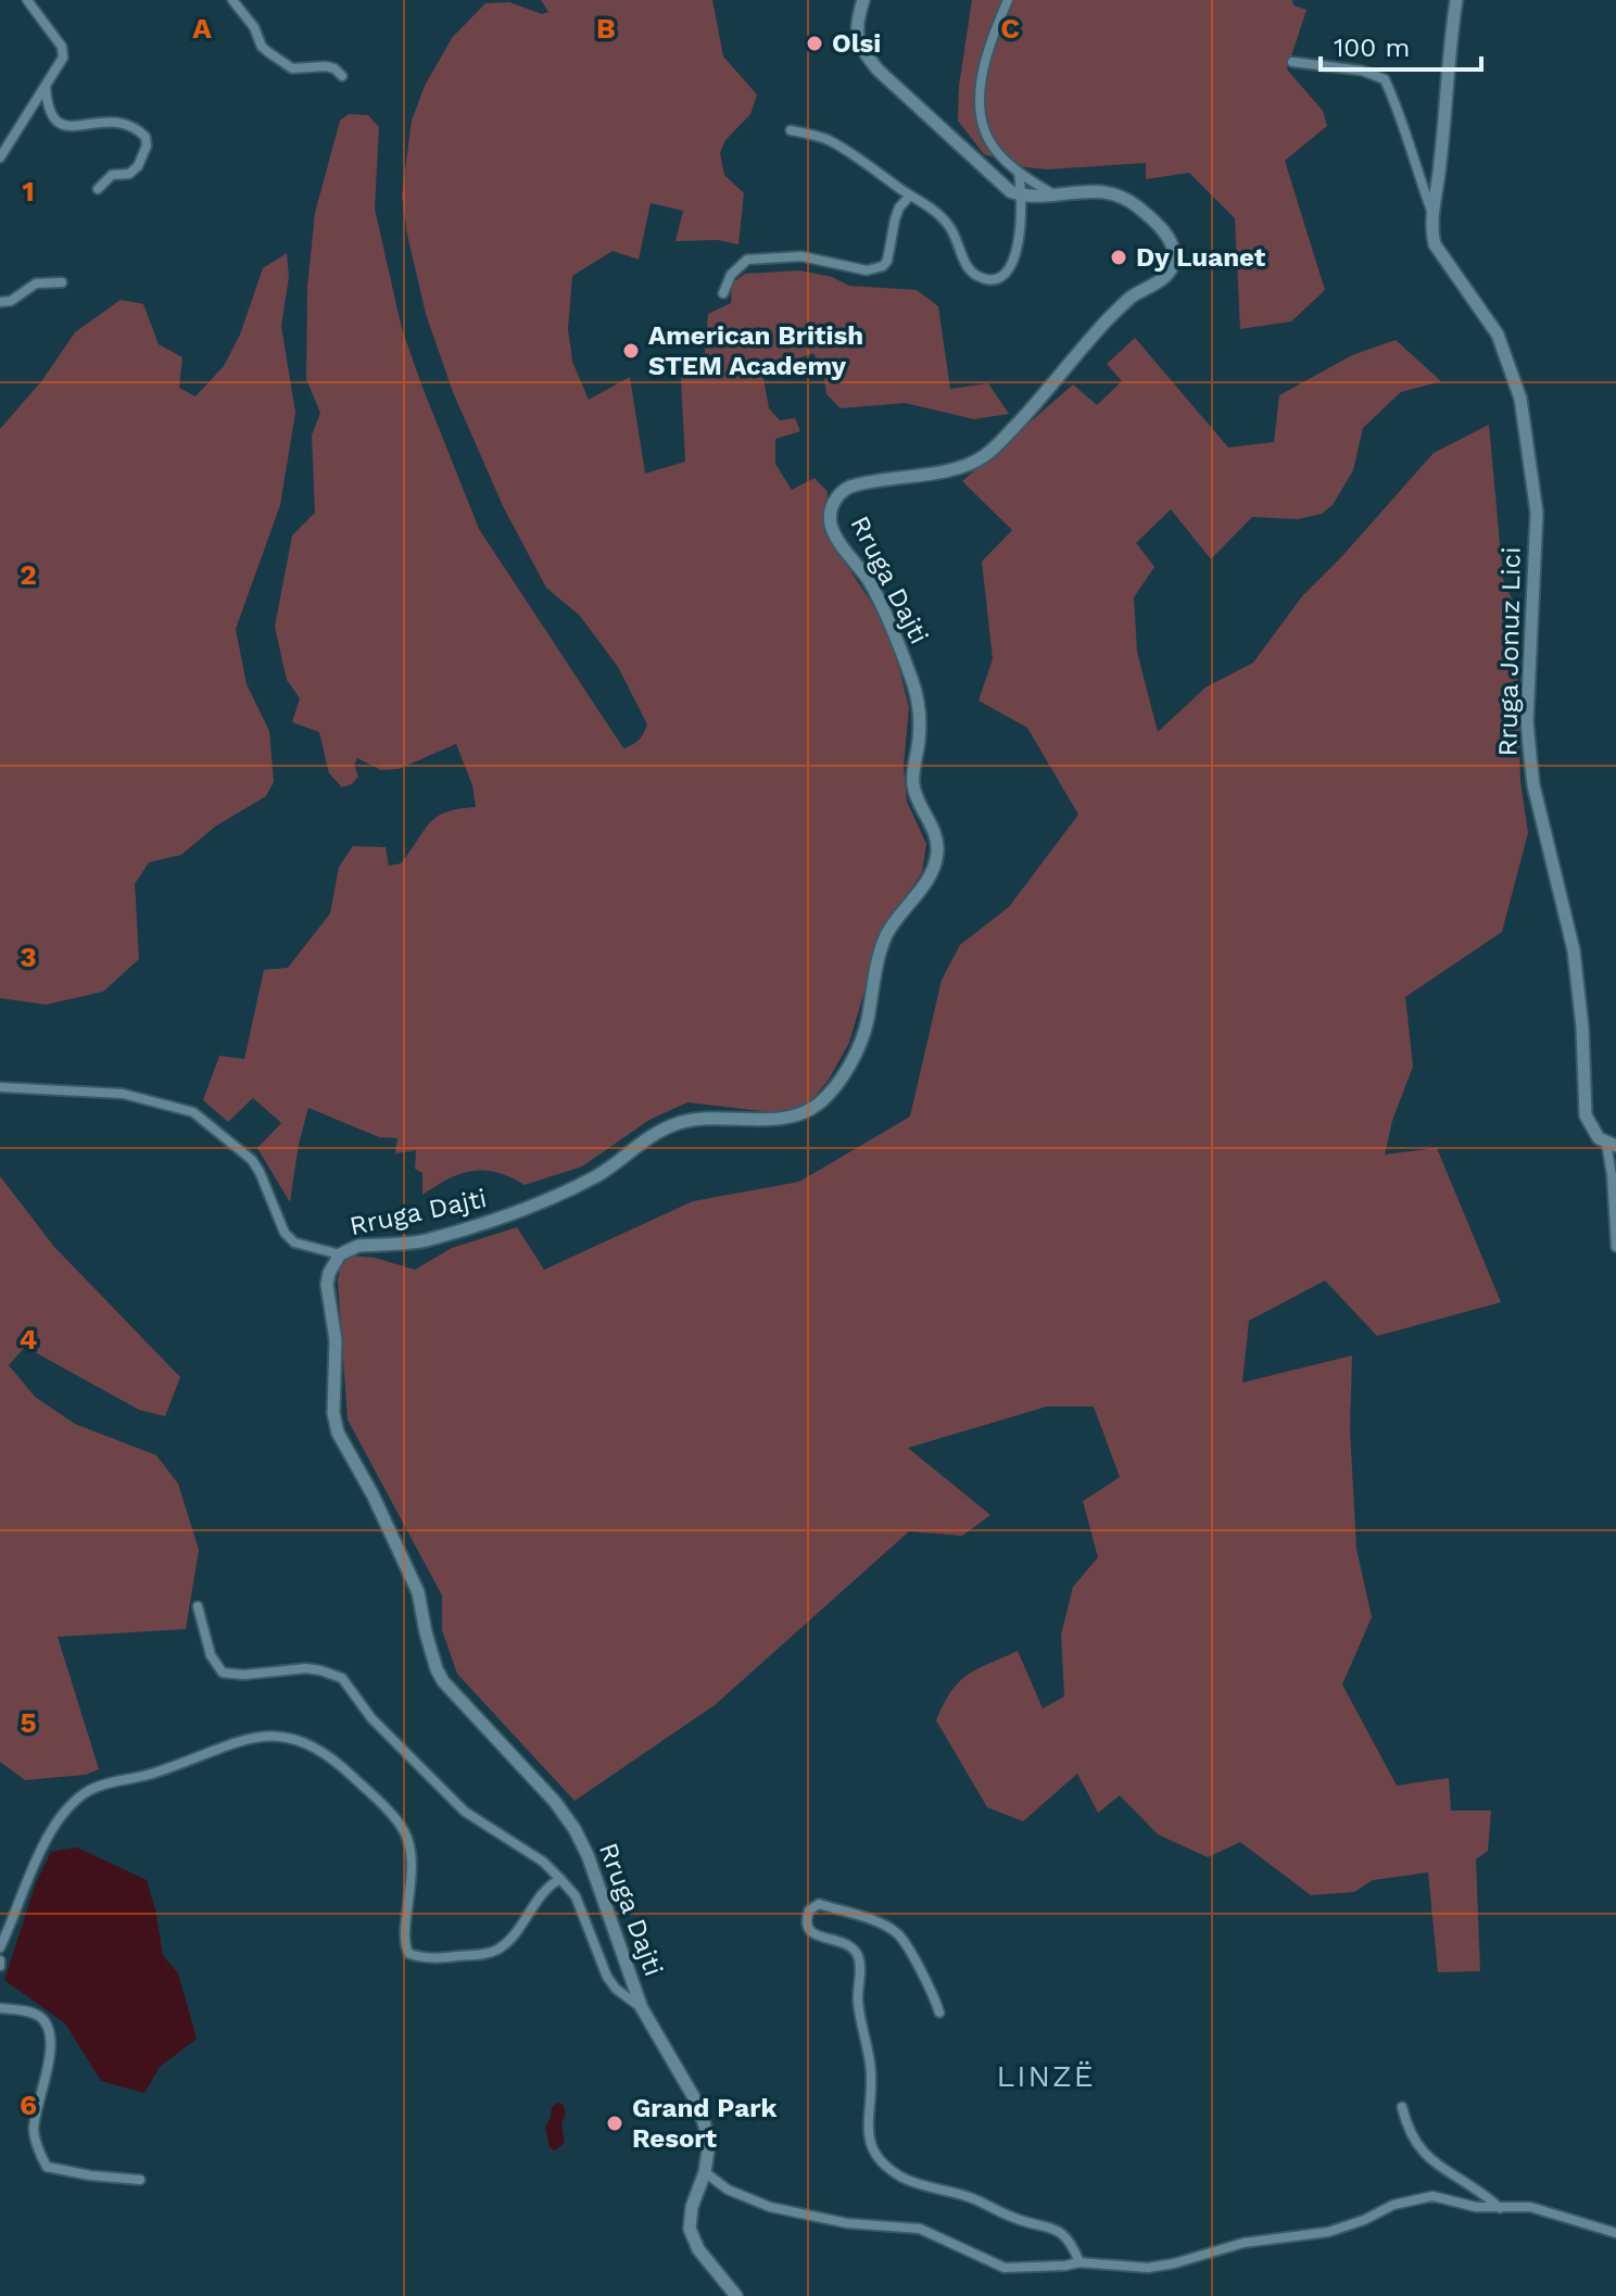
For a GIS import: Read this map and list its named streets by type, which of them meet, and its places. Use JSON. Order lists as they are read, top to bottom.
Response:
{
  "streets": {
    "main road": ["Rruga Dajti", "Rruga Jonuz Lici"]
  },
  "districts": ["LINZË"],
  "places": [
    "Olsi",
    "Dy Luanet",
    "American British STEM Academy",
    "Grand Park Resort"
  ],
  "scale_bar": "100 m",
  "grid": {
    "columns": ["A", "B", "C"],
    "rows": [
      "1",
      "2",
      "3",
      "4",
      "5",
      "6"
    ]
  }
}
